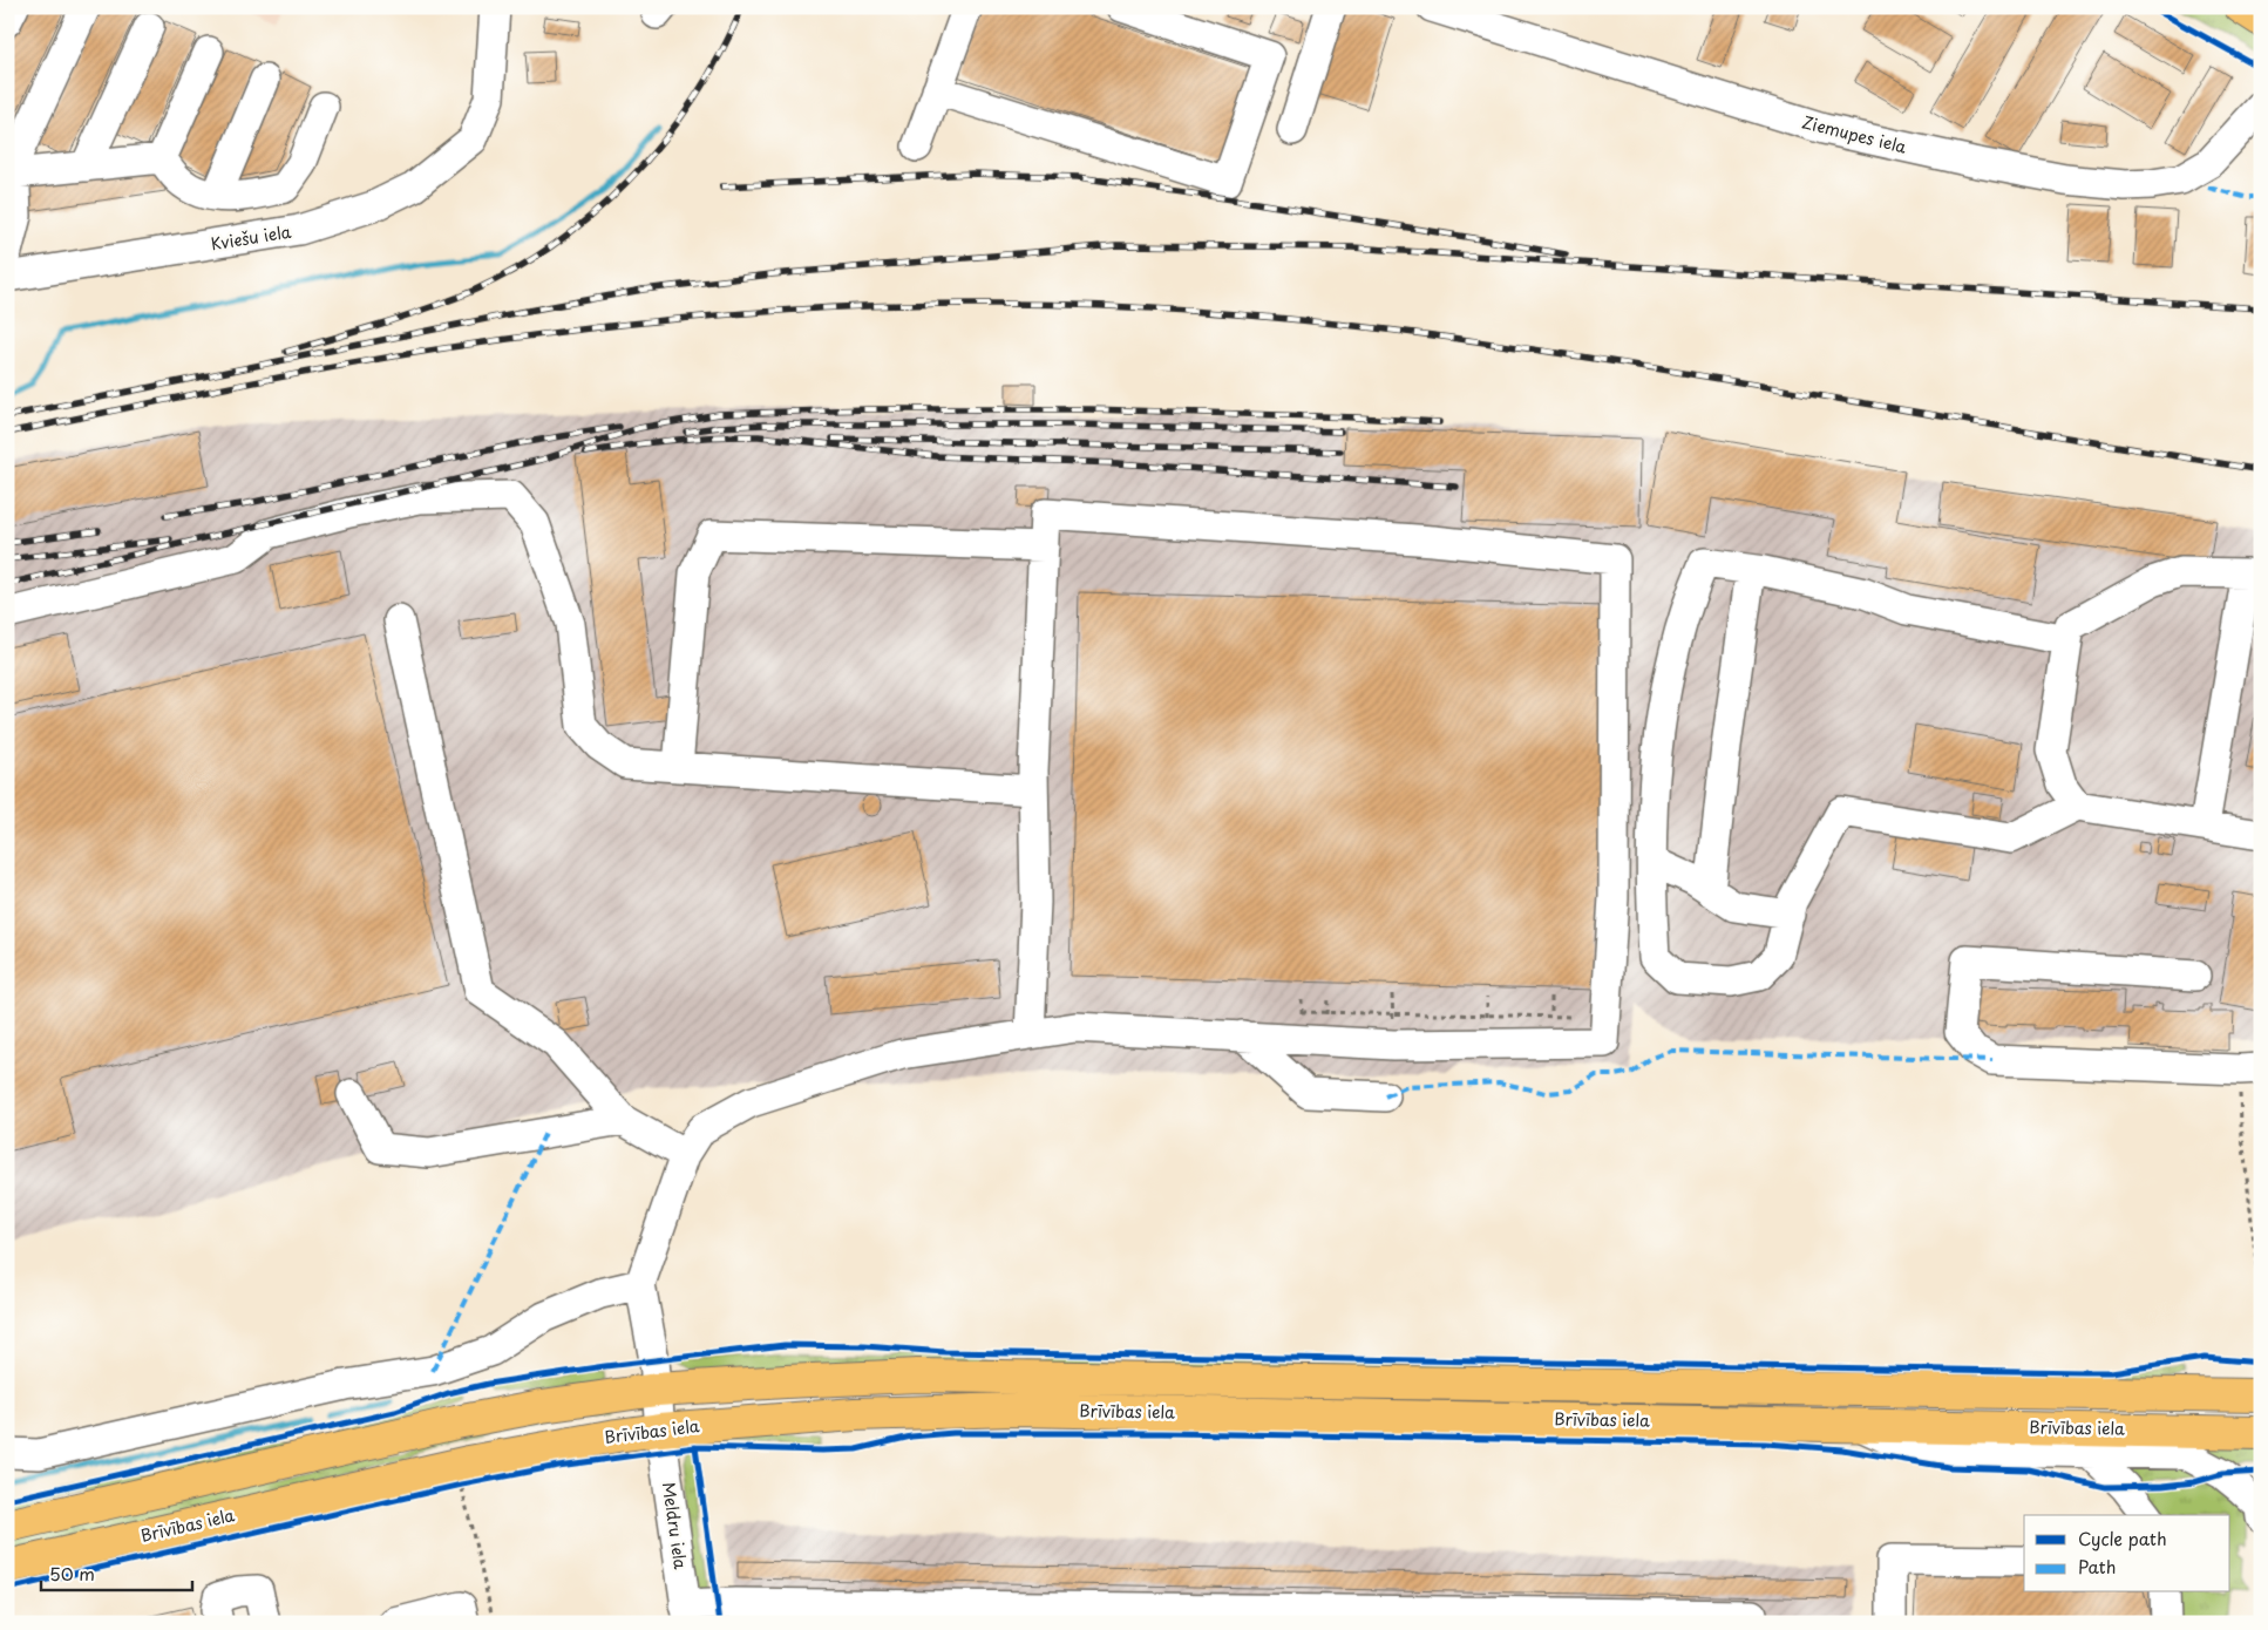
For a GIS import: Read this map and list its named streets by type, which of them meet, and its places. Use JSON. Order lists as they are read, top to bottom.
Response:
{
  "streets": {
    "main road": ["Brīvības iela"],
    "street": ["Ziemupes iela", "Kviešu iela", "Meldru iela"]
  },
  "crossings": [
    ["Brīvības iela", "Meldru iela"]
  ],
  "legend": ["Cycle path", "Path"],
  "scale_bar": "50 m"
}
